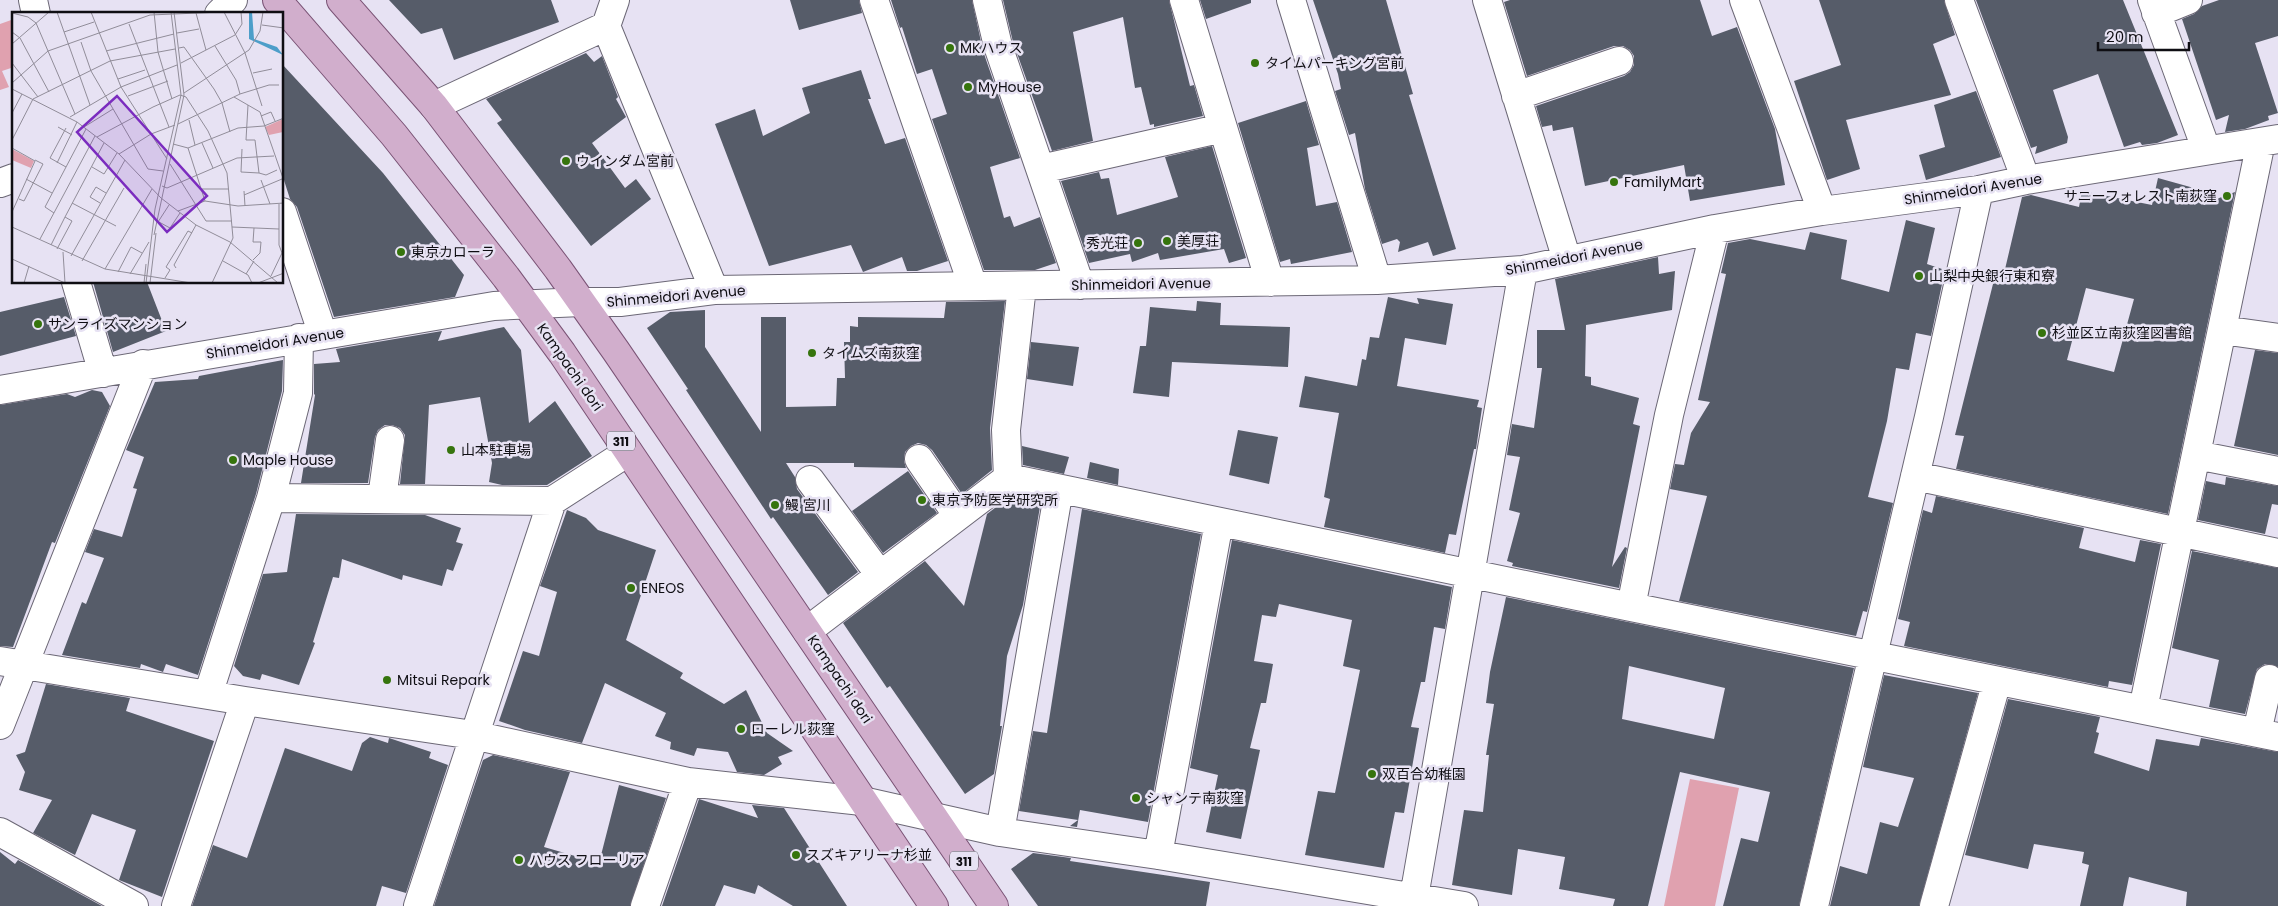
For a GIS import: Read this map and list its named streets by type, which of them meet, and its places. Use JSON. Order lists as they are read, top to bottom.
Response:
{
  "streets": {
    "main road": ["Kampachi dori", "311"],
    "street": ["Shinmeidori Avenue"]
  },
  "crossings": [
    ["Shinmeidori Avenue", "Kampachi dori"]
  ],
  "places": [
    "MKハウス",
    "タイムパーキング宮前",
    "MyHouse",
    "ウインダム宮前",
    "FamilyMart",
    "サニーフォレスト南荻窪",
    "美厚荘",
    "秀光荘",
    "東京カローラ",
    "山梨中央銀行東和寮",
    "サンライズマンション",
    "杉並区立南荻窪図書館",
    "タイムズ南荻窪",
    "山本駐車場",
    "Maple House",
    "東京予防医学研究所",
    "鰻 宮川",
    "ENEOS",
    "Mitsui Repark",
    "ローレル荻窪",
    "双百合幼稚園",
    "シャンテ南荻窪",
    "スズキアリーナ杉並",
    "ハウス フローリア"
  ],
  "scale_bar": "20 m"
}
